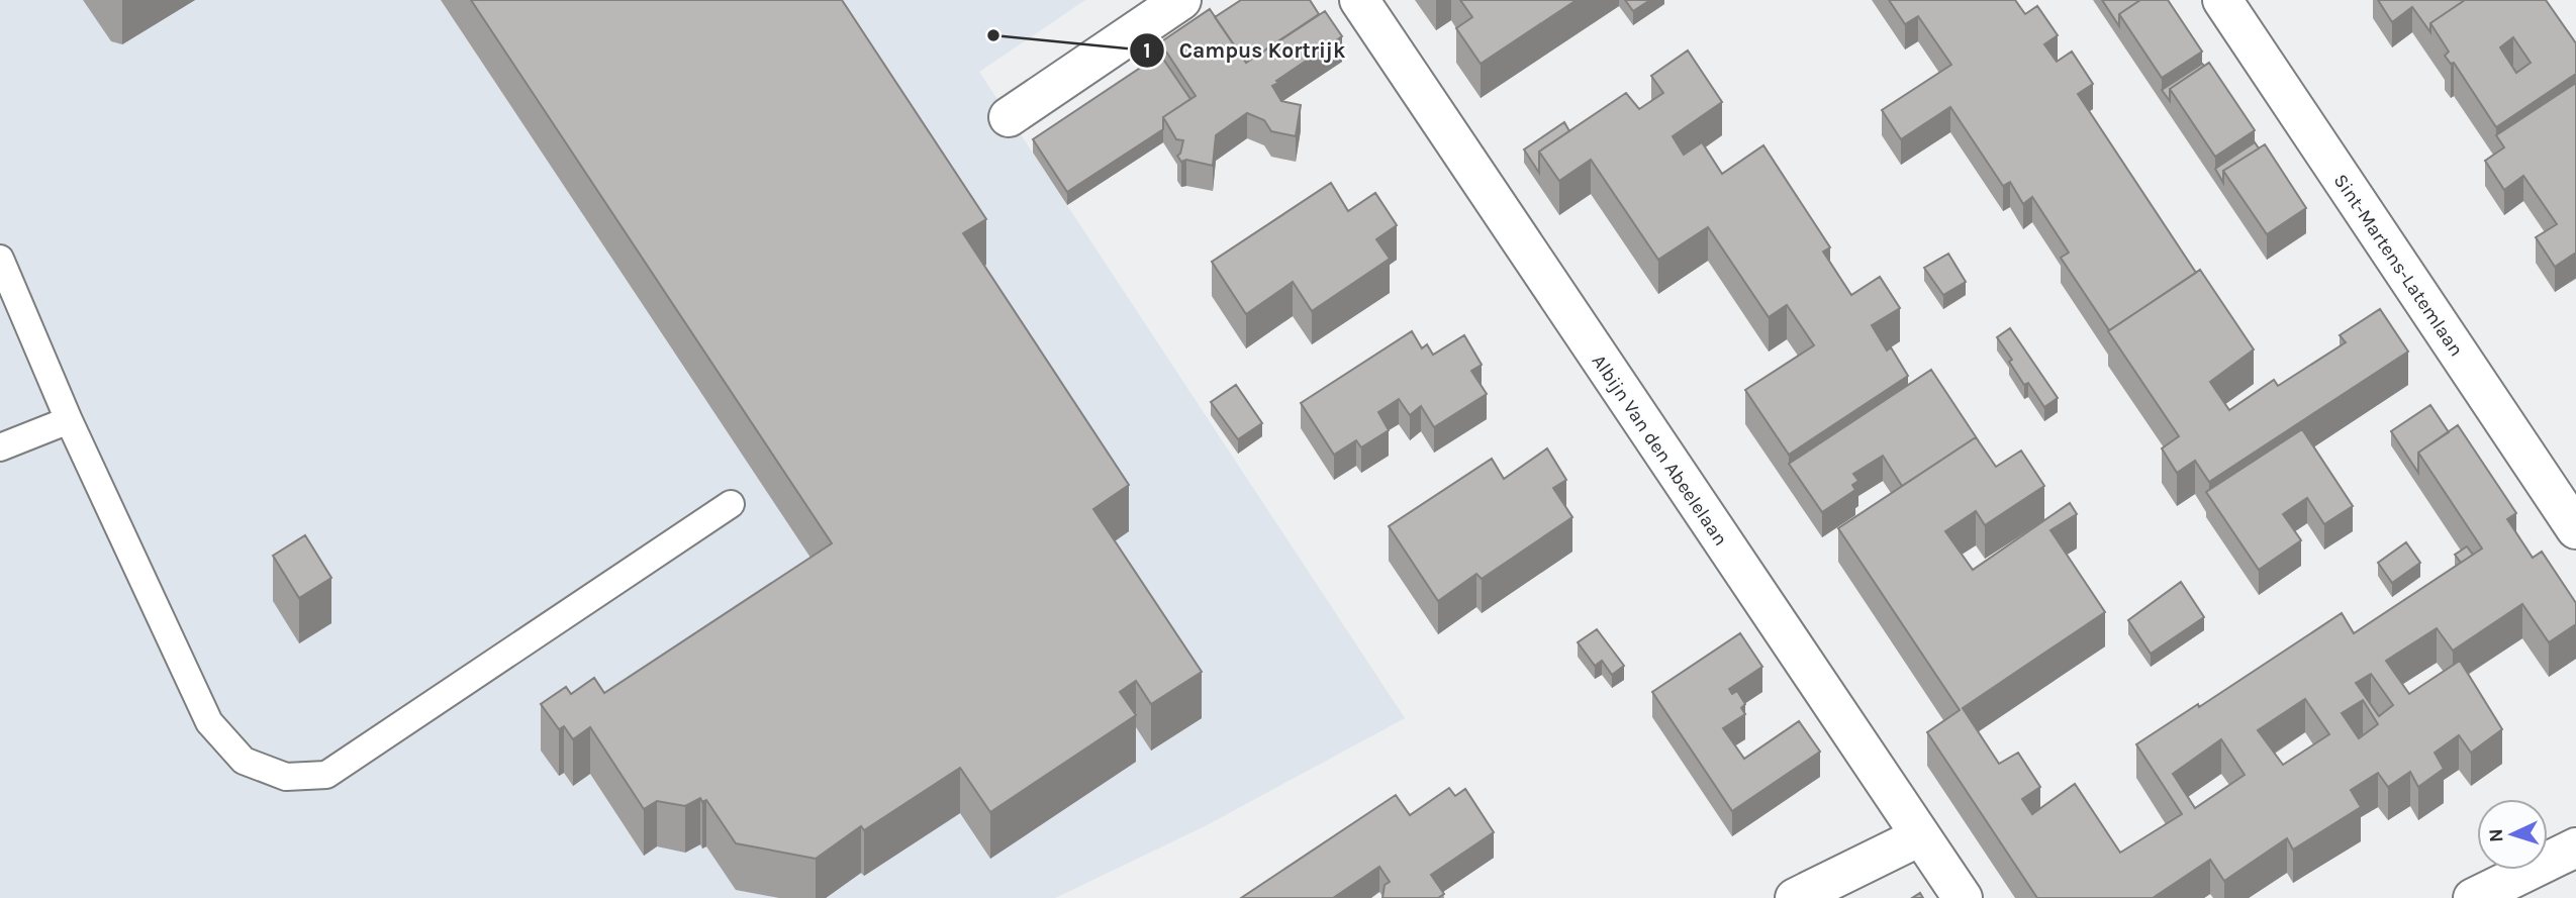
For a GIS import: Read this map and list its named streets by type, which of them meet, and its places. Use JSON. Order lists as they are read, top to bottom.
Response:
{
  "streets": {
    "street": ["Sint-Martens-Latemlaan", "Albijn Van den Abeelelaan"]
  },
  "places": ["Campus Kortrijk"],
  "north": "left"
}
